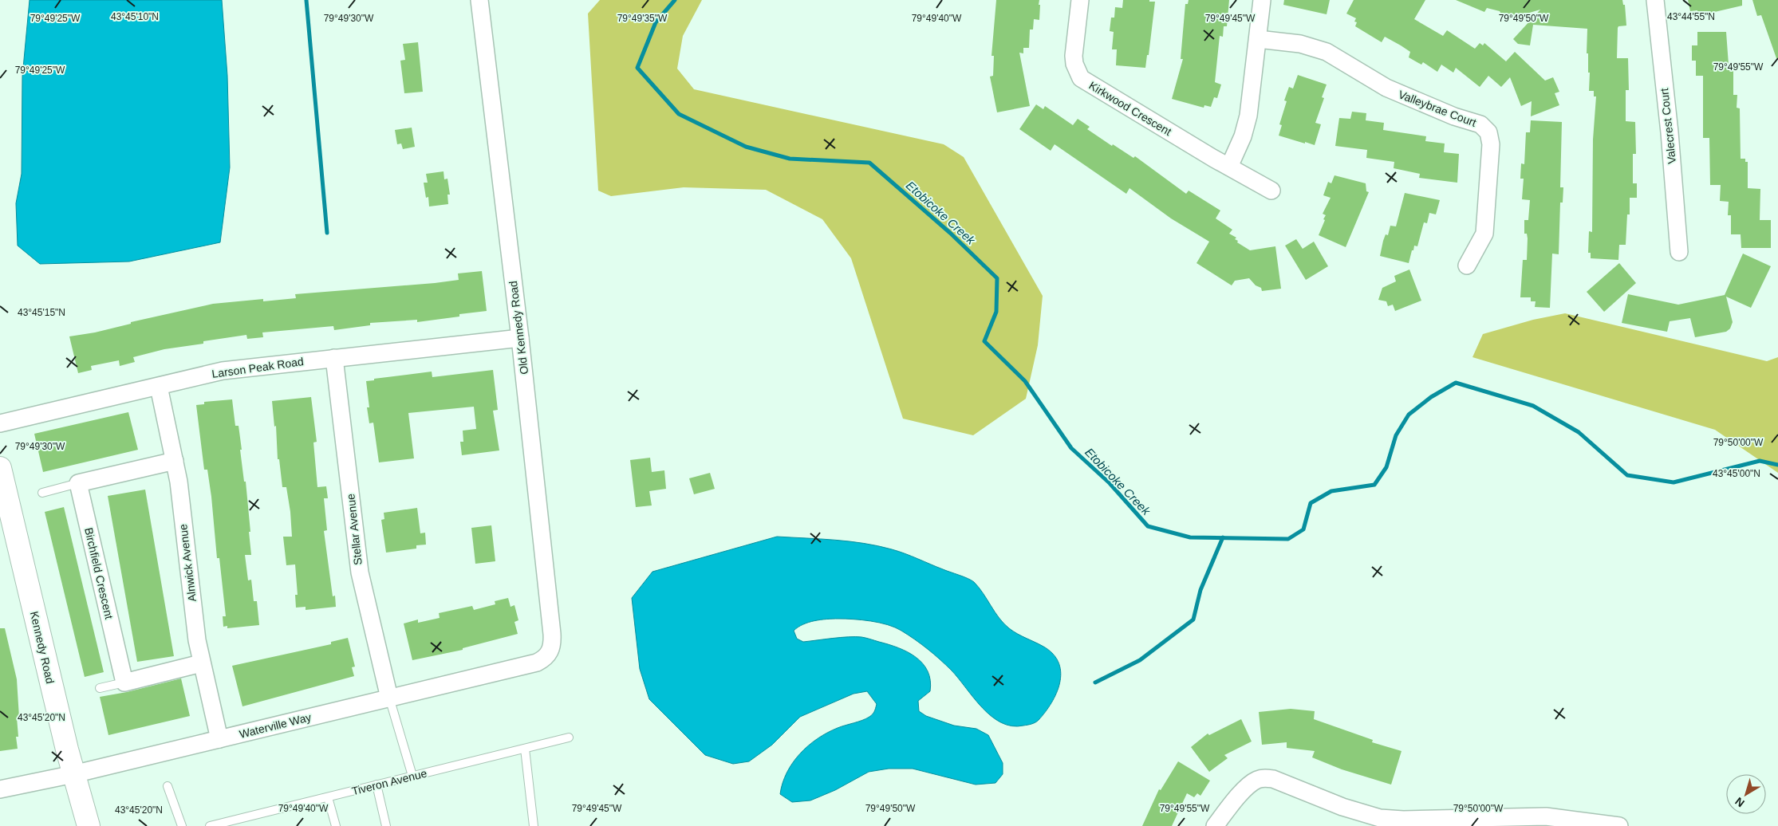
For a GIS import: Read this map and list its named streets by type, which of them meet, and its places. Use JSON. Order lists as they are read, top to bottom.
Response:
{
  "streets": {
    "main road": ["Kennedy Road"],
    "street": [
      "Kirkwood Crescent",
      "Valleybrae Court",
      "Valecrest Court",
      "Old Kennedy Road",
      "Larson Peak Road",
      "Stellar Avenue",
      "Alnwick Avenue",
      "Birchfield Crescent",
      "Waterville Way"
    ],
    "lane": ["Tiveron Avenue"]
  },
  "crossings": [
    ["Old Kennedy Road", "Larson Peak Road"],
    ["Old Kennedy Road", "Waterville Way"],
    ["Larson Peak Road", "Stellar Avenue"],
    ["Larson Peak Road", "Alnwick Avenue"],
    ["Stellar Avenue", "Waterville Way"],
    ["Alnwick Avenue", "Waterville Way"],
    ["Kennedy Road", "Waterville Way"]
  ],
  "water": ["Etobicoke Creek"],
  "north": "bottom left",
  "coordinates": [
    "43°44'55\"N",
    "43°45'10\"N",
    "79°49'30\"W",
    "79°49'25\"W",
    "79°49'35\"W",
    "79°49'40\"W",
    "79°49'45\"W",
    "79°49'50\"W",
    "79°49'55\"W",
    "43°45'15\"N",
    "79°50'00\"W",
    "43°45'00\"N",
    "43°45'20\"N"
  ]
}
